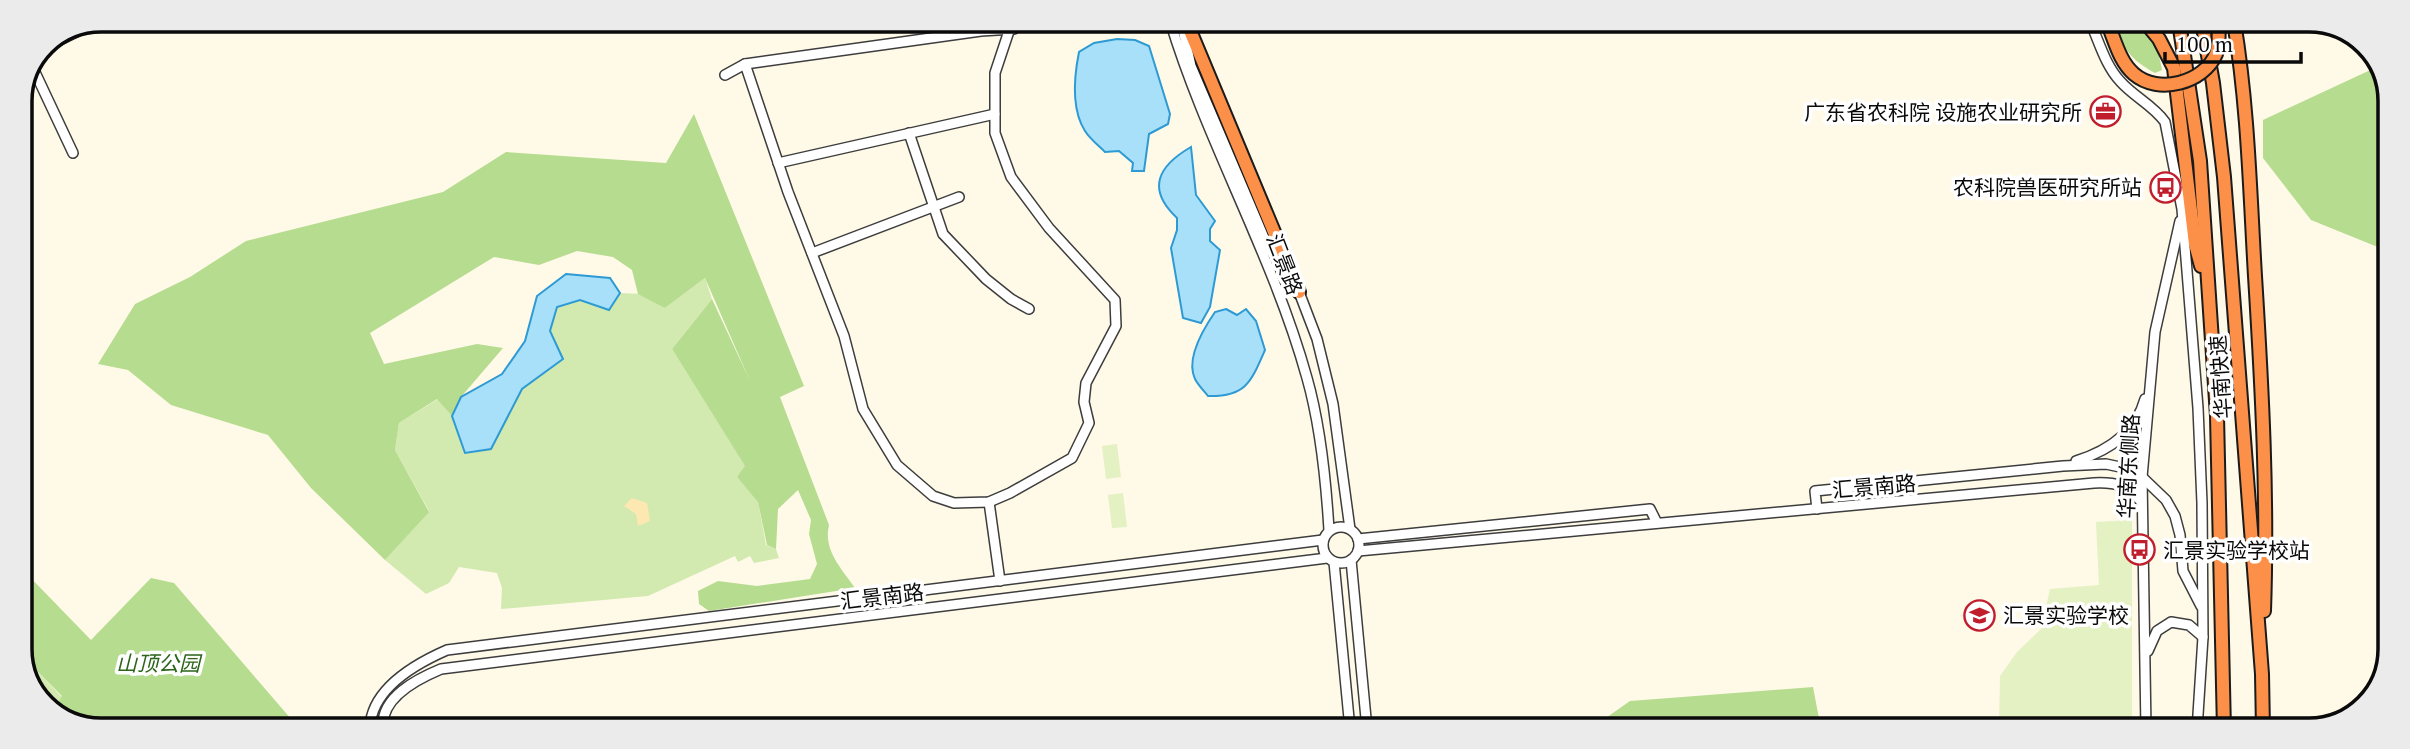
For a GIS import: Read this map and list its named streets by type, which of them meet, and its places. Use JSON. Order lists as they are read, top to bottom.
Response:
{
  "streets": {
    "highway": ["华南快速"],
    "street": ["汇景路", "华南东侧路", "汇景南路"]
  },
  "crossings": [
    ["汇景路", "汇景南路"],
    ["华南东侧路", "汇景南路"]
  ],
  "parks": ["山顶公园"],
  "places": {
    "office": ["广东省农科院 设施农业研究所"],
    "bus stop": ["农科院兽医研究所站", "汇景实验学校站"],
    "school or university": ["汇景实验学校"]
  },
  "scale_bar": "100 m"
}
